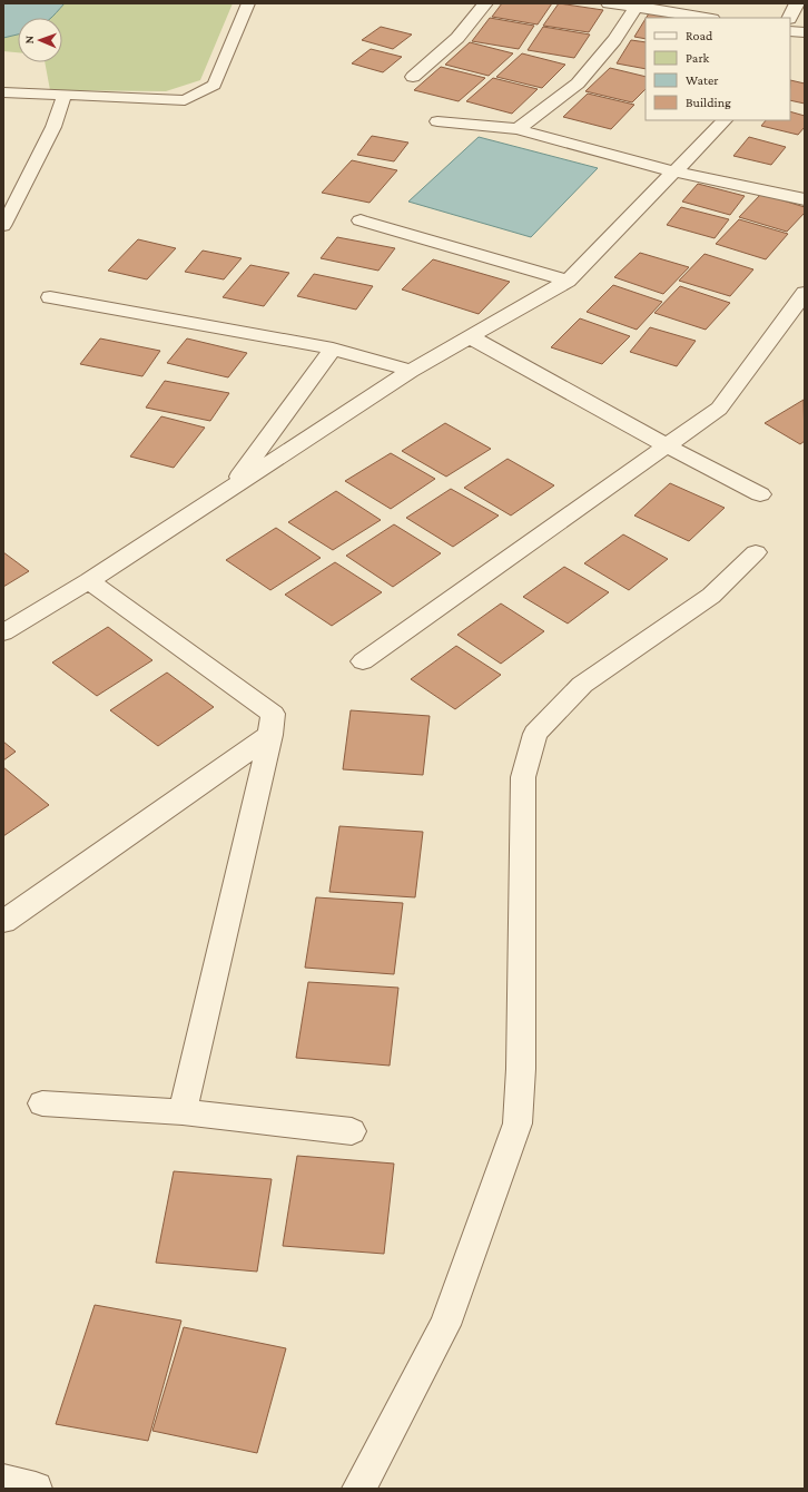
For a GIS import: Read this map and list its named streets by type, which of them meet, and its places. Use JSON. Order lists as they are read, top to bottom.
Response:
{
  "legend": [
    "Road",
    "Park",
    "Water",
    "Building"
  ],
  "north": "left"
}
